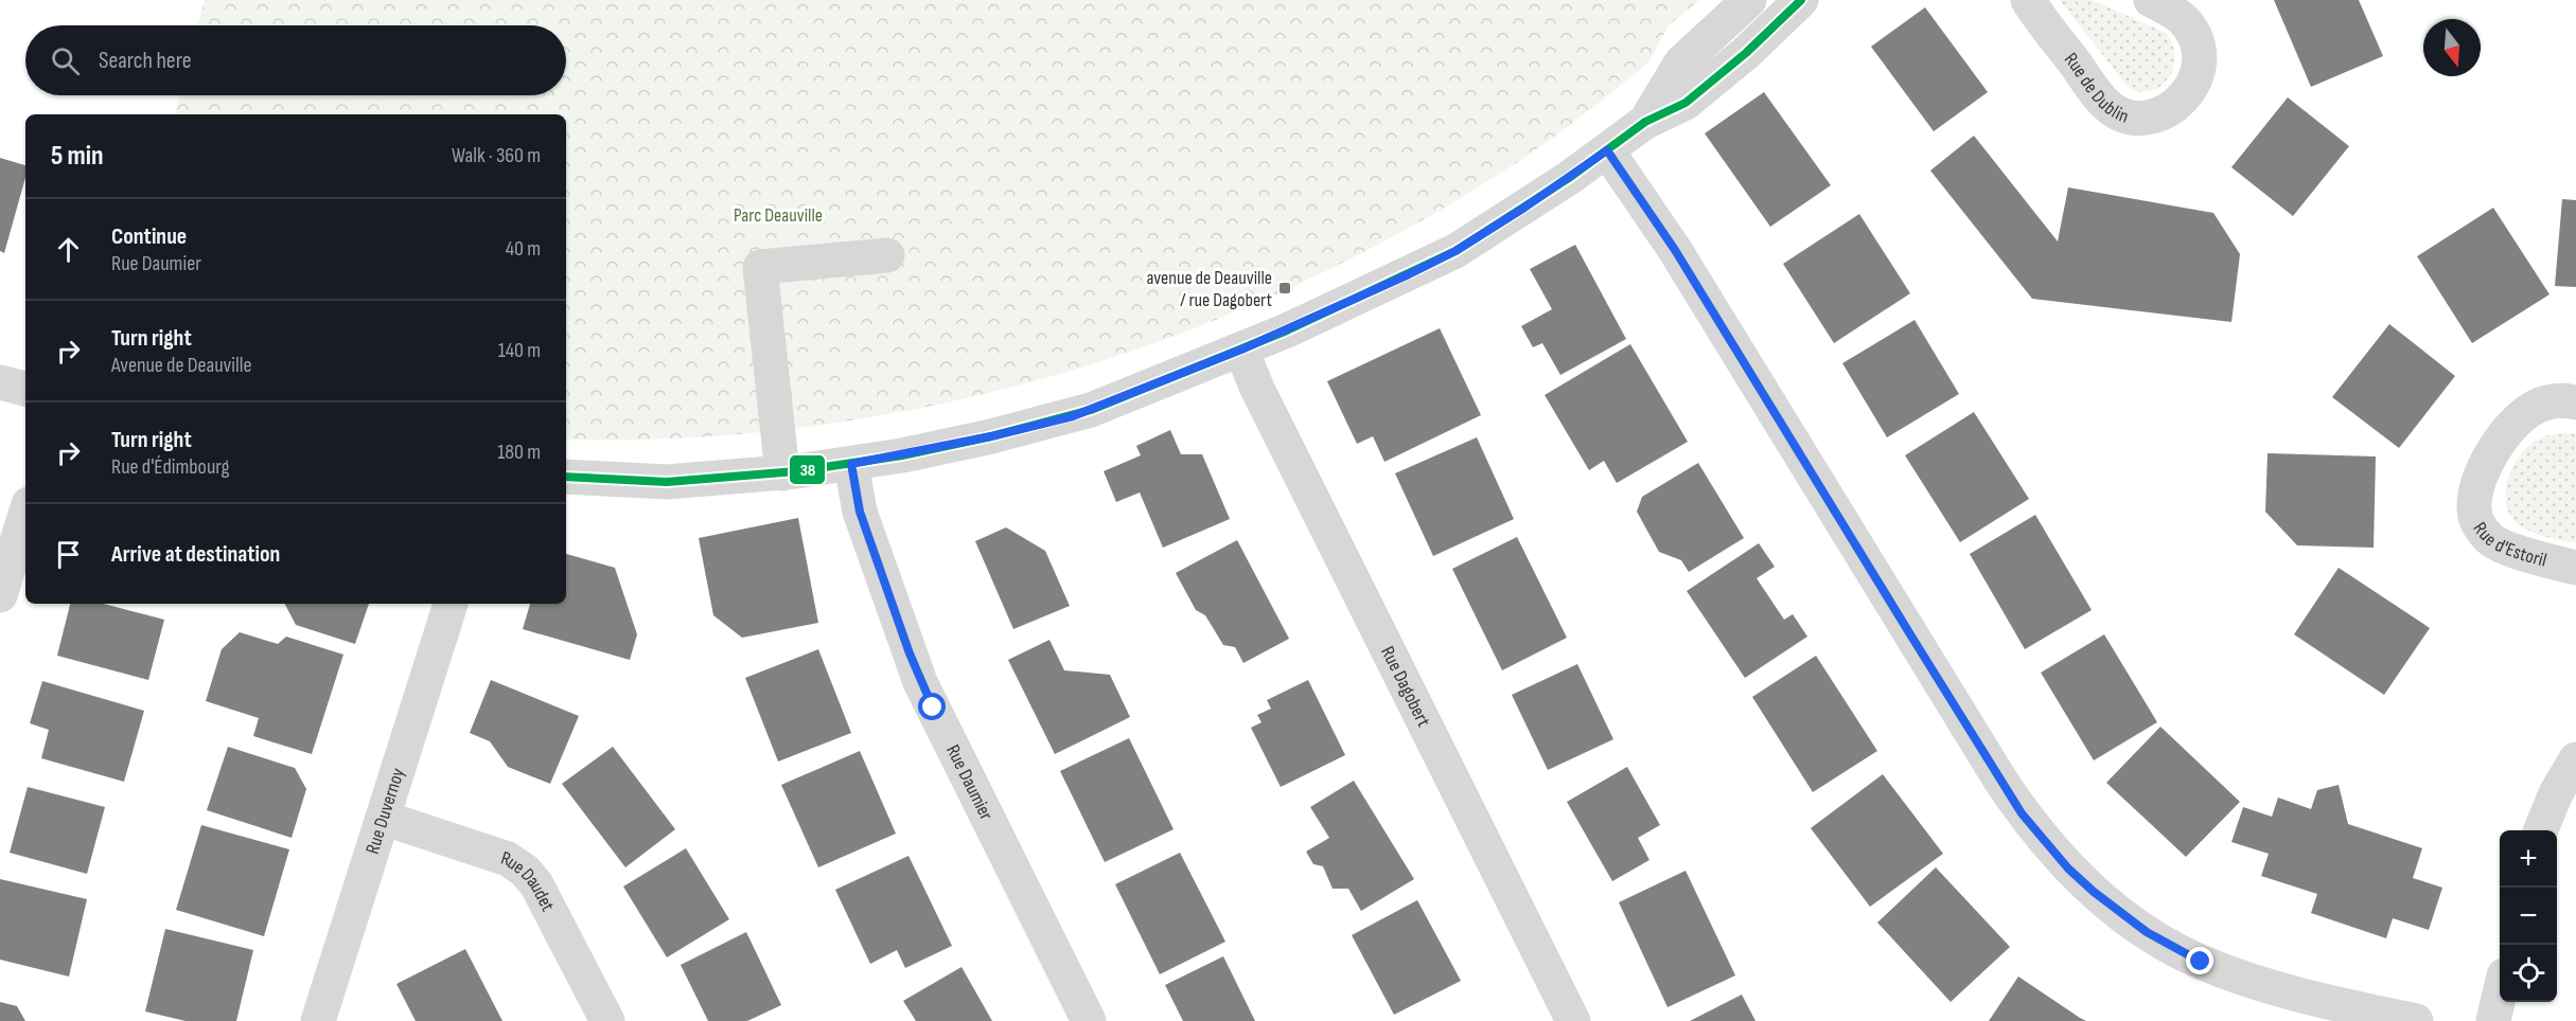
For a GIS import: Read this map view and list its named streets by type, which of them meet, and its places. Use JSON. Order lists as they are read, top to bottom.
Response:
{
  "streets": {
    "street": [
      "Rue de Dublin",
      "Rue d'Estoril",
      "Rue Dagobert",
      "Rue Daumier",
      "Rue Duvernoy",
      "Rue Daudet"
    ]
  },
  "crossings": [
    ["Rue Duvernoy", "Rue Daudet"]
  ],
  "parks": ["Parc Deauville"],
  "places": {
    "transit": ["avenue de Deauville / rue Dagobert"]
  },
  "lines": ["transit line 38"],
  "north": "bottom",
  "page": {
    "search": "Search here",
    "heading": ["5 min", "Walk · 360 m"],
    "list": [
      ["Continue", "Rue Daumier", "40 m"],
      ["Turn right", "Avenue de Deauville", "140 m"],
      ["Turn right", "Rue d'Édimbourg", "180 m"],
      "Arrive at destination"
    ],
    "map_buttons": ["+", "−"]
  }
}
